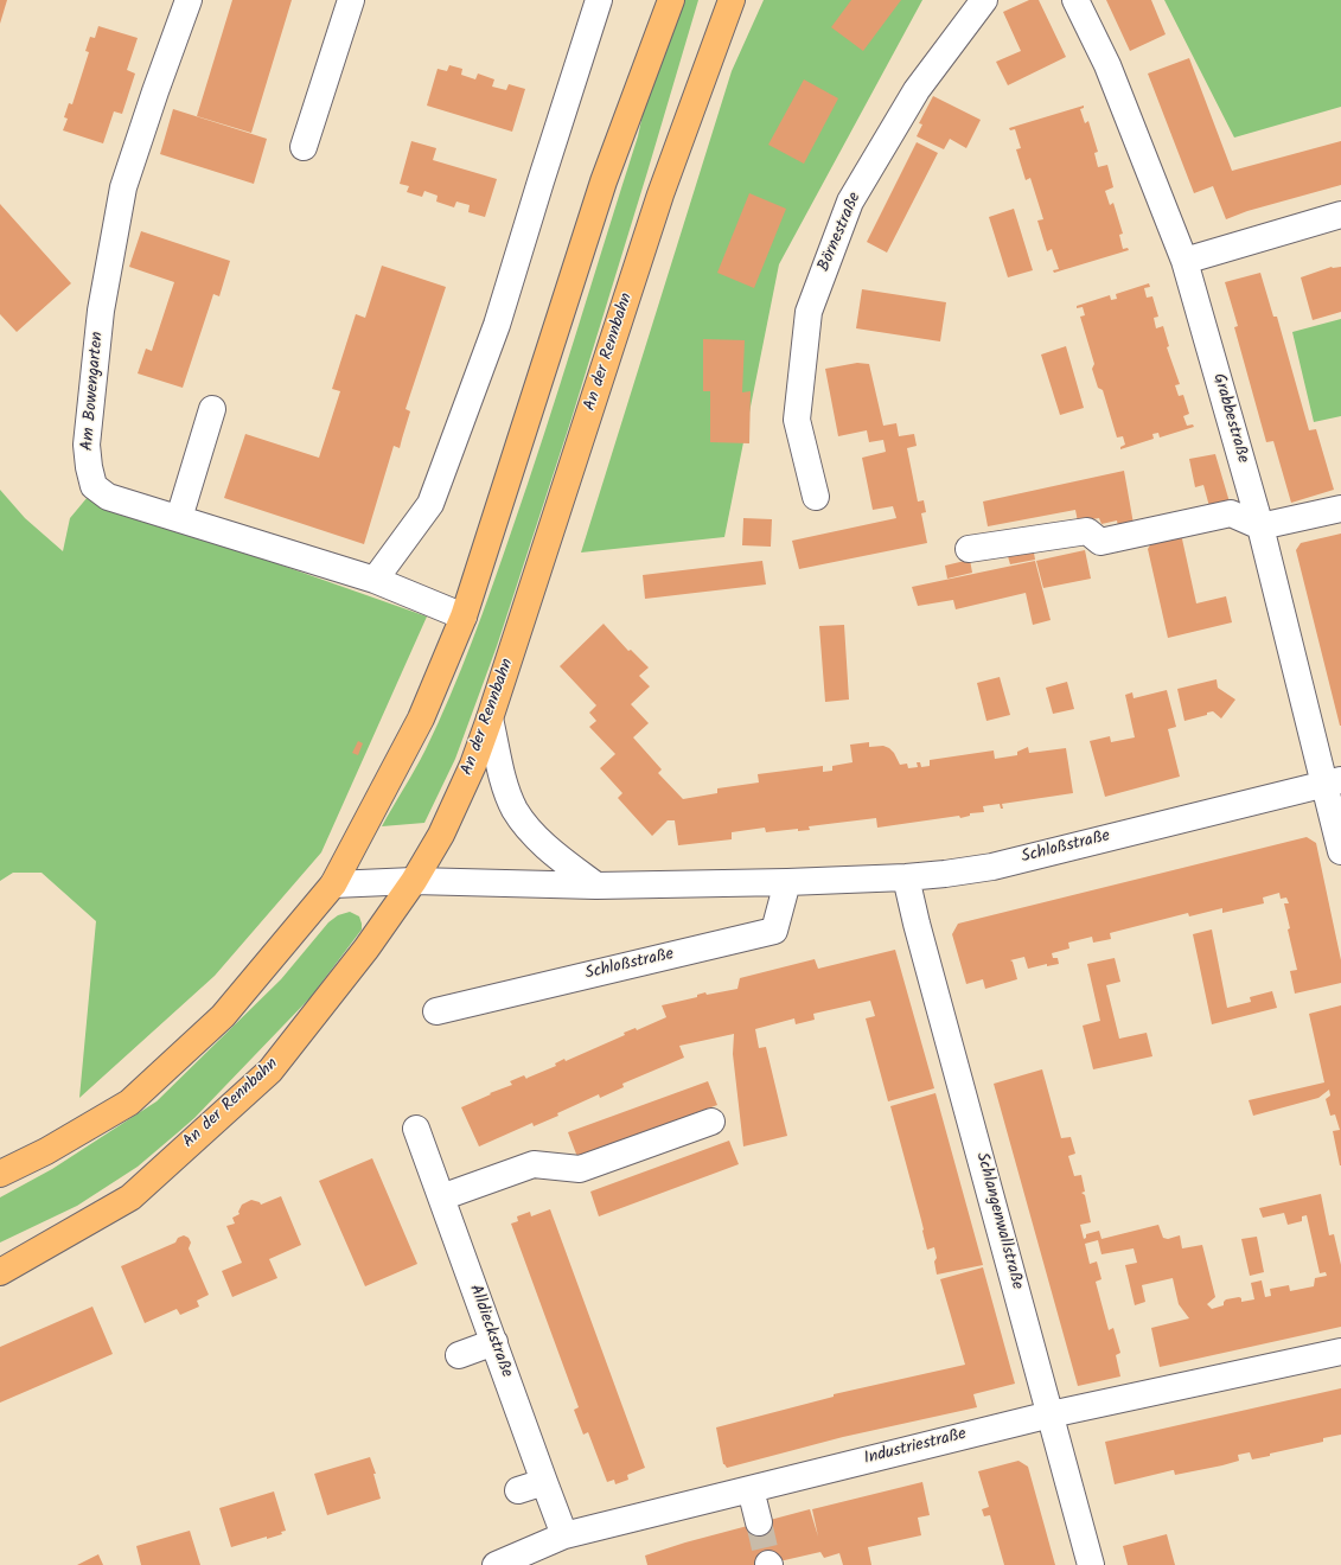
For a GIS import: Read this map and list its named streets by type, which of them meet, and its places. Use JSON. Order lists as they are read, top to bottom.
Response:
{
  "streets": {
    "main road": ["An der Rennbahn"],
    "street": [
      "Börnestraße",
      "Am Bowengarten",
      "Grabbestraße",
      "Schloßstraße",
      "Schlangenwallstraße",
      "Alldieckstraße",
      "Industriestraße"
    ]
  },
  "crossings": [
    ["An der Rennbahn", "Schloßstraße"],
    ["Grabbestraße", "Schloßstraße"],
    ["Schloßstraße", "Schlangenwallstraße"],
    ["Schlangenwallstraße", "Industriestraße"],
    ["Alldieckstraße", "Industriestraße"]
  ]
}
